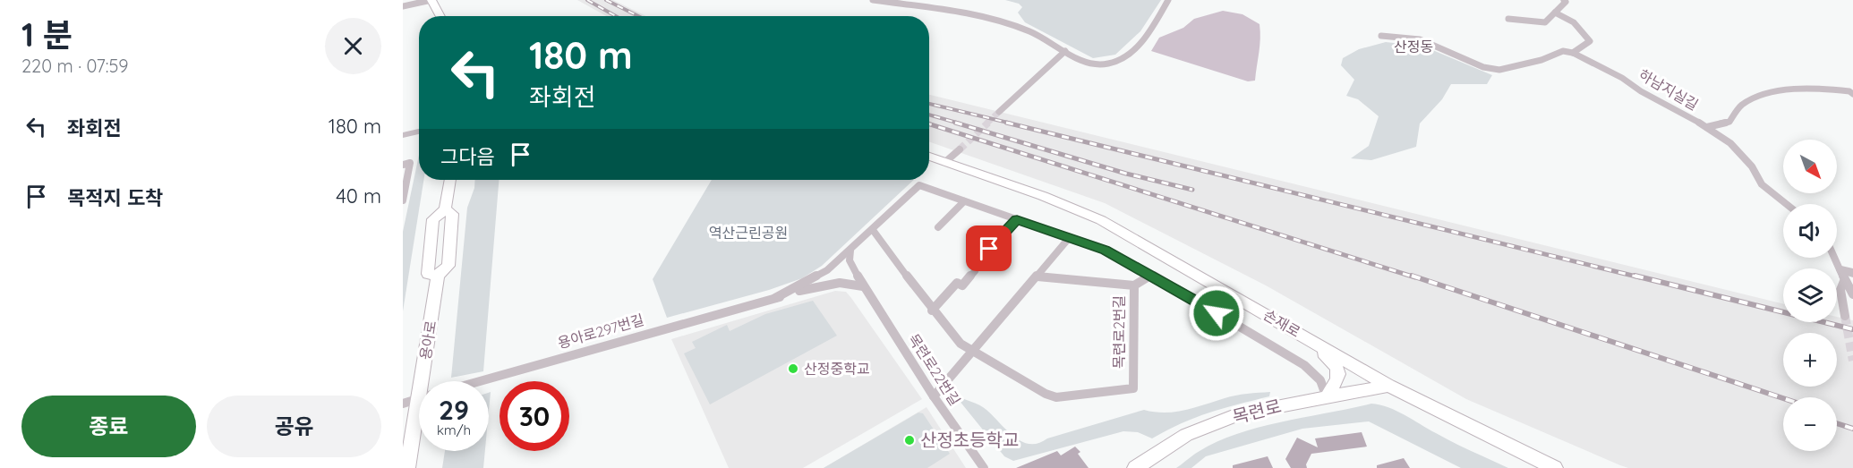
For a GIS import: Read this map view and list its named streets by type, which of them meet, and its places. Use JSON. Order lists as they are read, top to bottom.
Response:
{
  "streets": {
    "main road": ["손재로", "용아로", "목련로"],
    "street": [
      "하남지실길",
      "용아로297번길",
      "목련로2번길",
      "목련로22번길"
    ]
  },
  "crossings": [
    ["손재로", "목련로"]
  ],
  "districts": ["산정동"],
  "parks": ["역산근린공원"],
  "places": ["산정중학교", "산정초등학교"],
  "north": "bottom right",
  "page": {
    "heading": ["1 분", "220 m · 07:59"],
    "turn": ["180 m", "좌회전"],
    "list": [
      {
        "name": "좌회전",
        "value": "180 m"
      },
      {
        "name": "목적지 도착",
        "value": "40 m"
      }
    ],
    "then": "그다음",
    "map_buttons": ["+", "−"],
    "speed": "29 km/h",
    "limit": "30",
    "buttons": ["종료", "공유"]
  }
}
